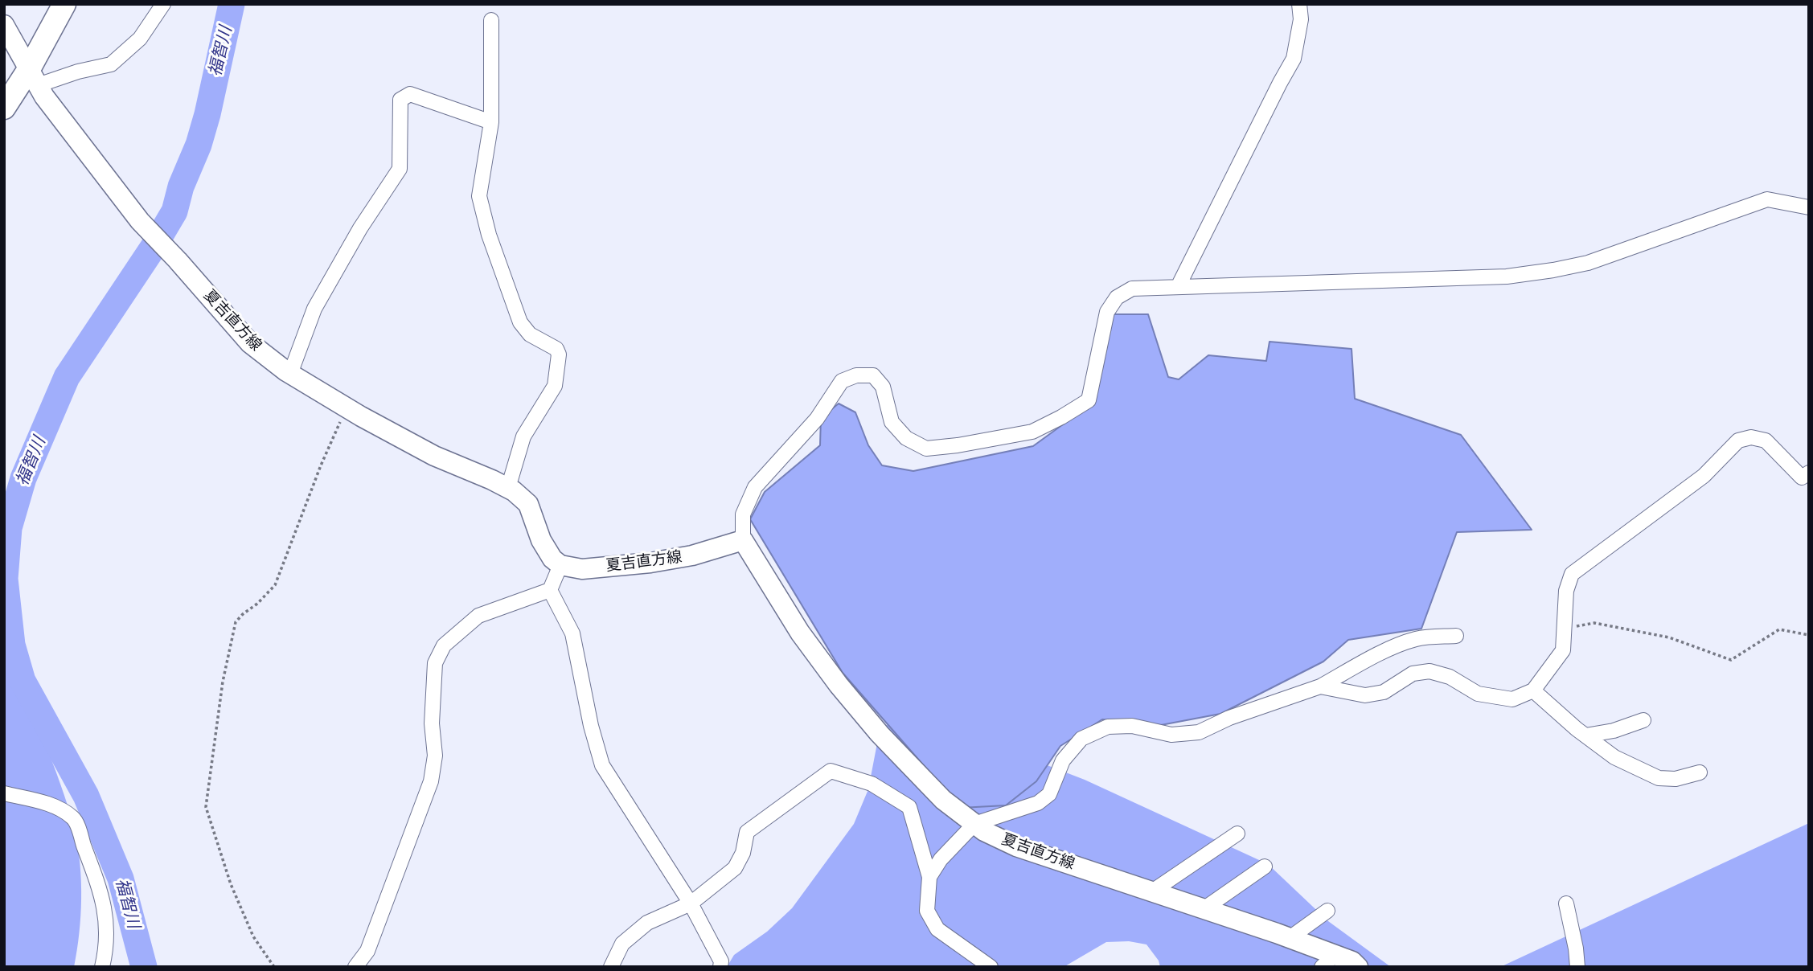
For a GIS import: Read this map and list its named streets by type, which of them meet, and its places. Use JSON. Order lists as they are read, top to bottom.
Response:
{
  "streets": {
    "main road": ["夏吉直方線"]
  },
  "water": ["福智川"]
}
